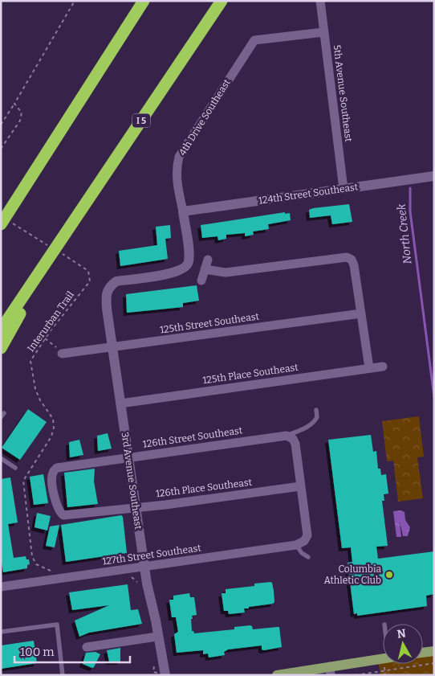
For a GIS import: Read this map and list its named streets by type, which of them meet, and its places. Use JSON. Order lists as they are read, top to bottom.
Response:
{
  "streets": {
    "highway": ["I 5"],
    "street": [
      "5th Avenue Southeast",
      "4th Drive Southeast",
      "124th Street Southeast",
      "125th Street Southeast",
      "125th Place Southeast",
      "126th Street Southeast",
      "3rd Avenue Southeast",
      "126th Place Southeast",
      "127th Street Southeast"
    ],
    "path": ["Interurban Trail"]
  },
  "crossings": [
    ["5th Avenue Southeast", "4th Drive Southeast"],
    ["5th Avenue Southeast", "124th Street Southeast"],
    ["4th Drive Southeast", "124th Street Southeast"],
    ["4th Drive Southeast", "3rd Avenue Southeast"],
    ["125th Street Southeast", "3rd Avenue Southeast"],
    ["125th Place Southeast", "3rd Avenue Southeast"],
    ["126th Street Southeast", "3rd Avenue Southeast"],
    ["126th Street Southeast", "126th Place Southeast"],
    ["3rd Avenue Southeast", "126th Place Southeast"],
    ["3rd Avenue Southeast", "127th Street Southeast"]
  ],
  "water": ["North Creek"],
  "places": ["Columbia Athletic Club"],
  "scale_bar": "100 m",
  "north": "top"
}
